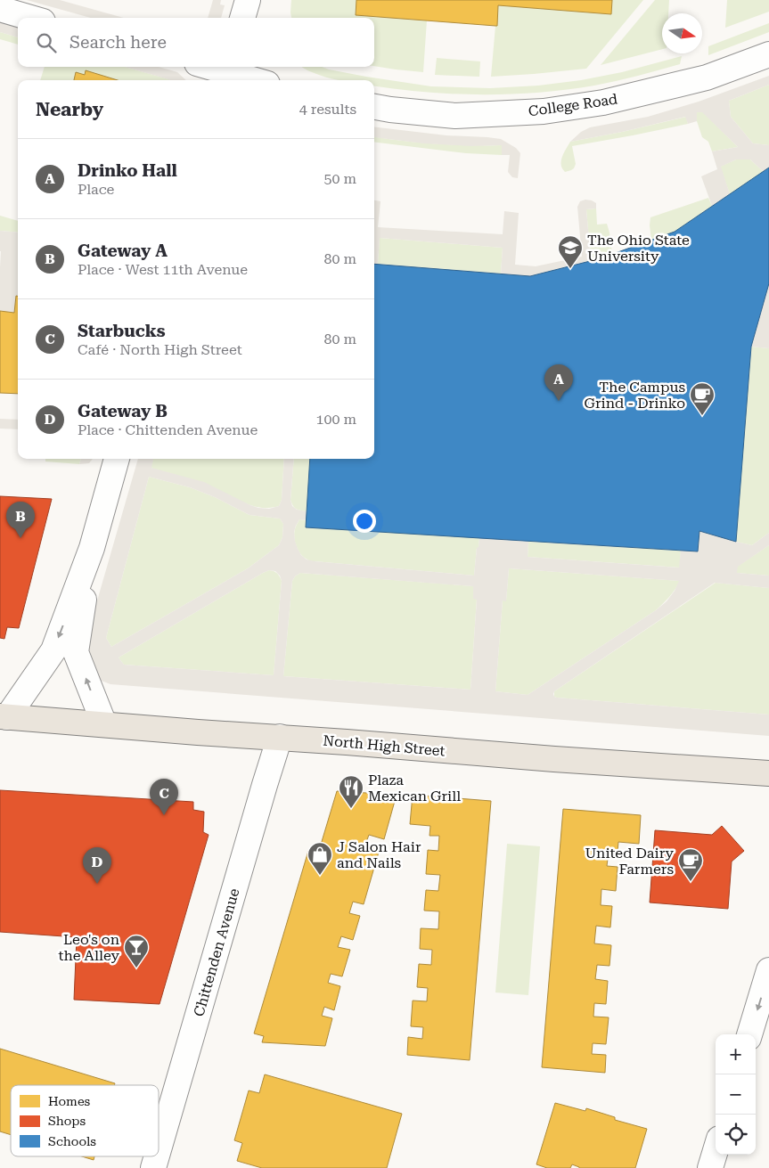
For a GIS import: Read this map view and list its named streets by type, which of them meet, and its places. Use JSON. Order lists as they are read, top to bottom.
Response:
{
  "streets": {
    "main road": ["North High Street"],
    "street": ["College Road", "Chittenden Avenue"]
  },
  "crossings": [
    ["North High Street", "Chittenden Avenue"]
  ],
  "places": {
    "school or university": ["The Ohio State University"],
    "cafe": ["The Campus Grind - Drinko", "United Dairy Farmers"],
    "restaurant": ["Plaza Mexican Grill"],
    "shop": ["J Salon Hair and Nails"],
    "bar": ["Leo's on the Alley"]
  },
  "legend": ["Homes", "Shops", "Schools"],
  "north": "right",
  "page": {
    "search": "Search here",
    "heading": ["Nearby", "4 results"],
    "list": [
      {
        "mark": "A",
        "name": "Drinko Hall",
        "note": "Place",
        "value": "50 m"
      },
      {
        "mark": "B",
        "name": "Gateway A",
        "note": "Place · West 11th Avenue",
        "value": "80 m"
      },
      {
        "mark": "C",
        "name": "Starbucks",
        "note": "Café · North High Street",
        "value": "80 m"
      },
      {
        "mark": "D",
        "name": "Gateway B",
        "note": "Place · Chittenden Avenue",
        "value": "100 m"
      }
    ],
    "pins": [
      "A",
      "B",
      "C",
      "D"
    ],
    "map_buttons": ["+", "−"]
  }
}
